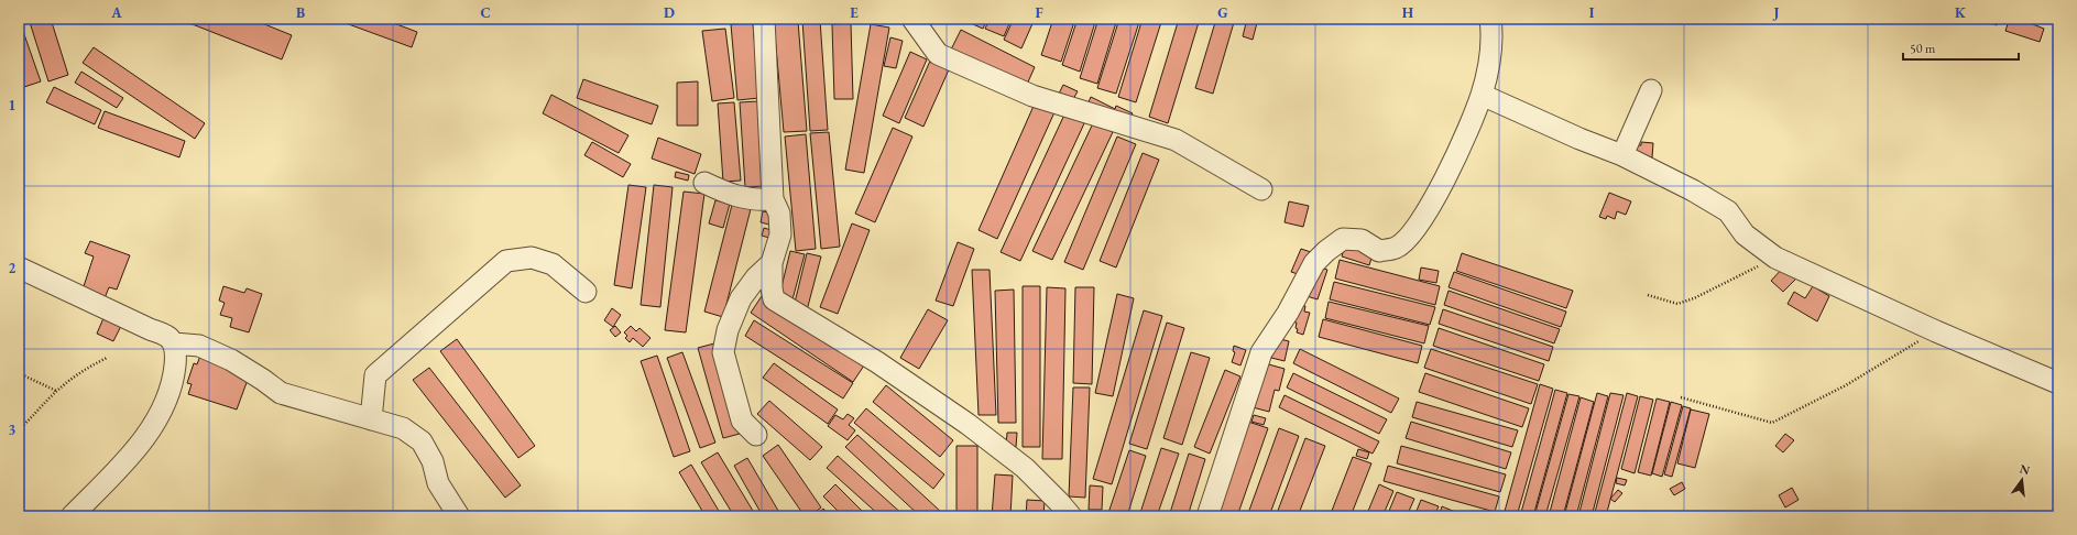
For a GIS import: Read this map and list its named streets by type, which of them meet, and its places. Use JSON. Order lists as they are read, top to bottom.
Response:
{
  "scale_bar": "50 m",
  "north": "top",
  "grid": {
    "columns": [
      "A",
      "B",
      "C",
      "D",
      "E",
      "F",
      "G",
      "H",
      "I",
      "J",
      "K"
    ],
    "rows": ["1", "2", "3"]
  }
}
